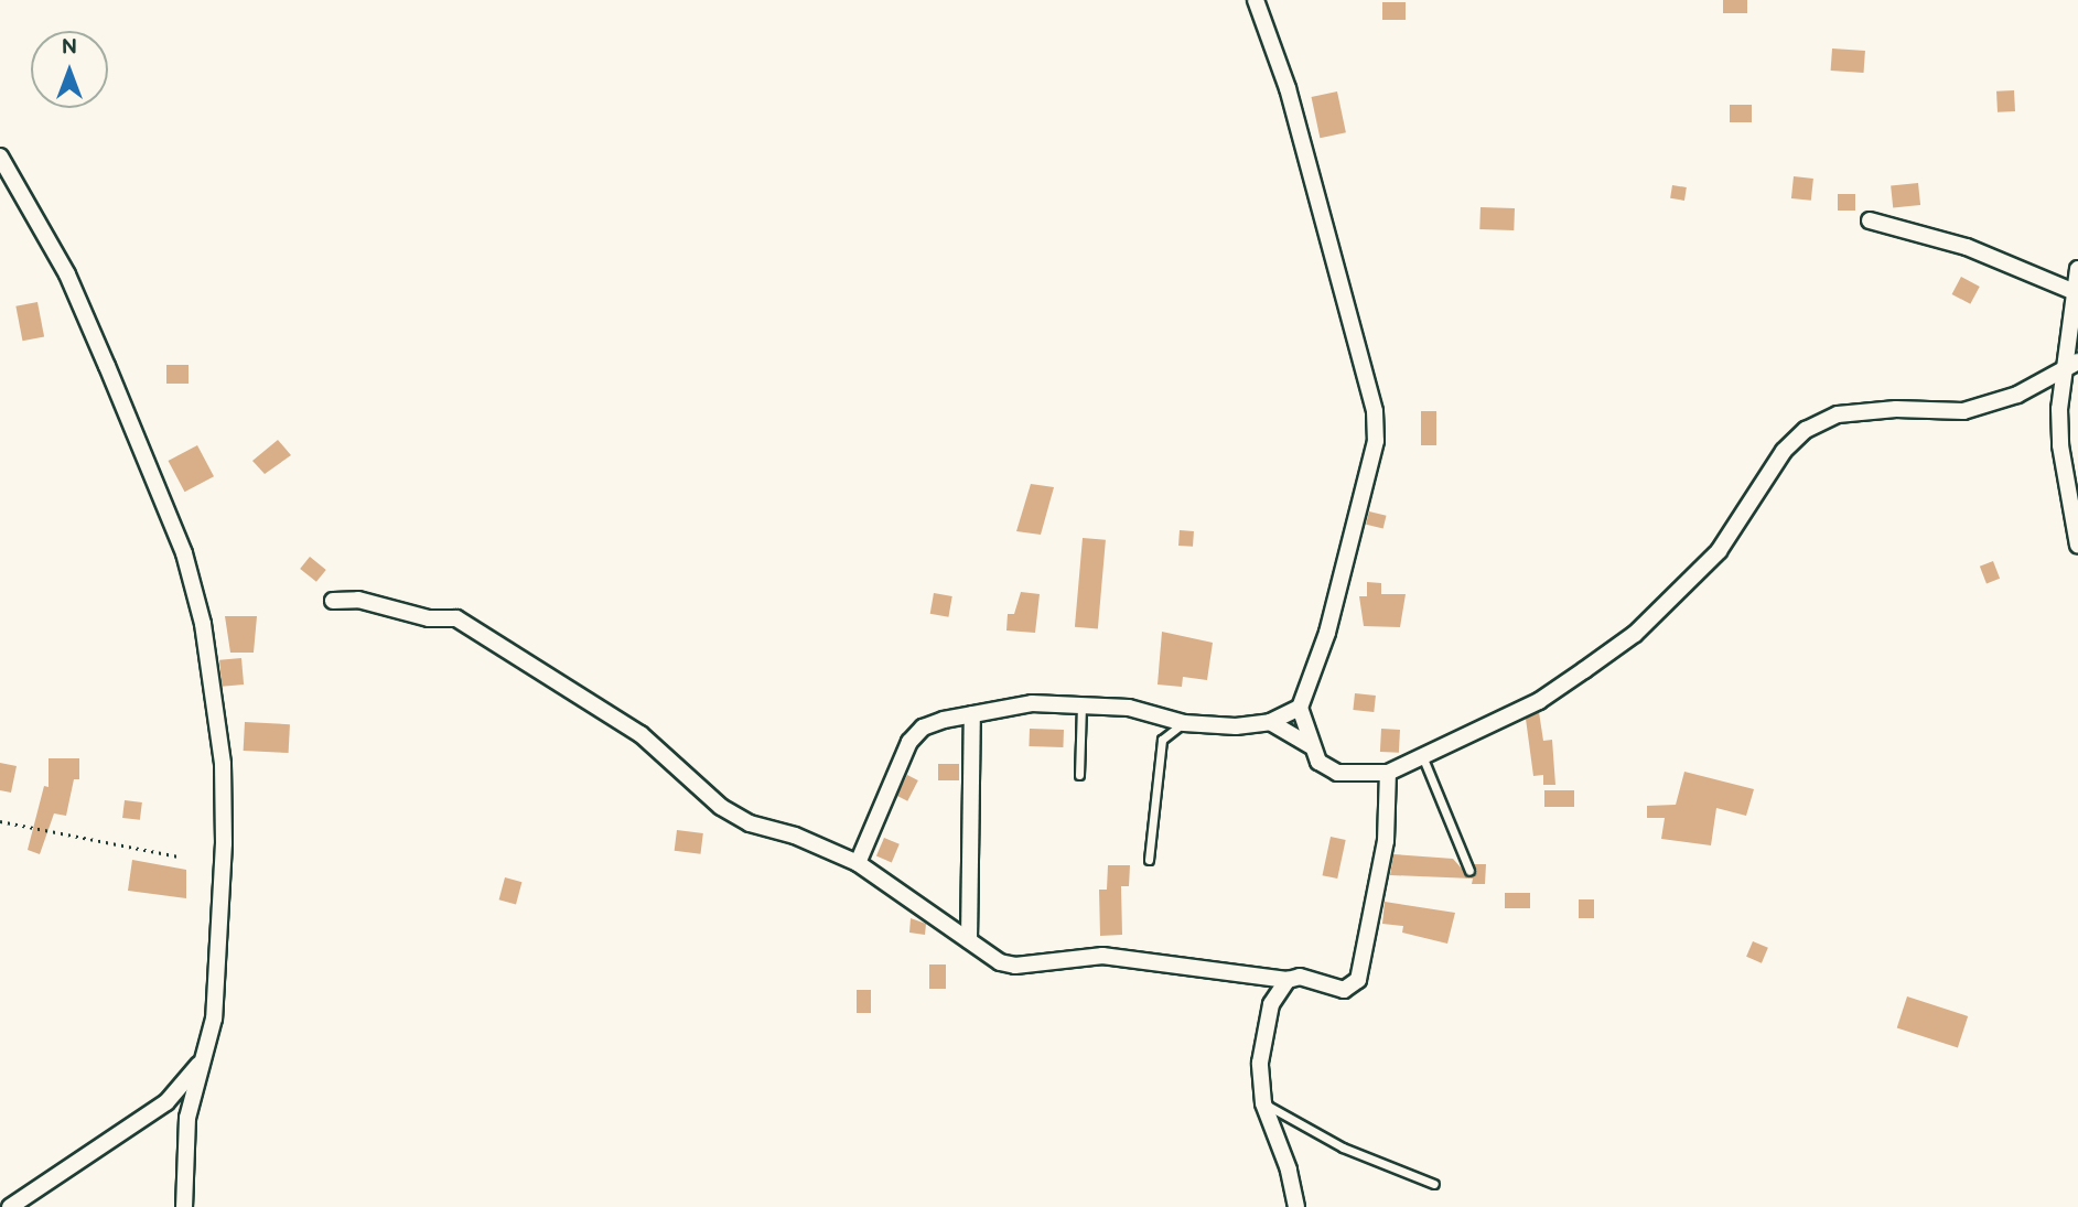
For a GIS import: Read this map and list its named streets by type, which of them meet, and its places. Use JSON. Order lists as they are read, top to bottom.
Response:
{
  "north": "top"
}
